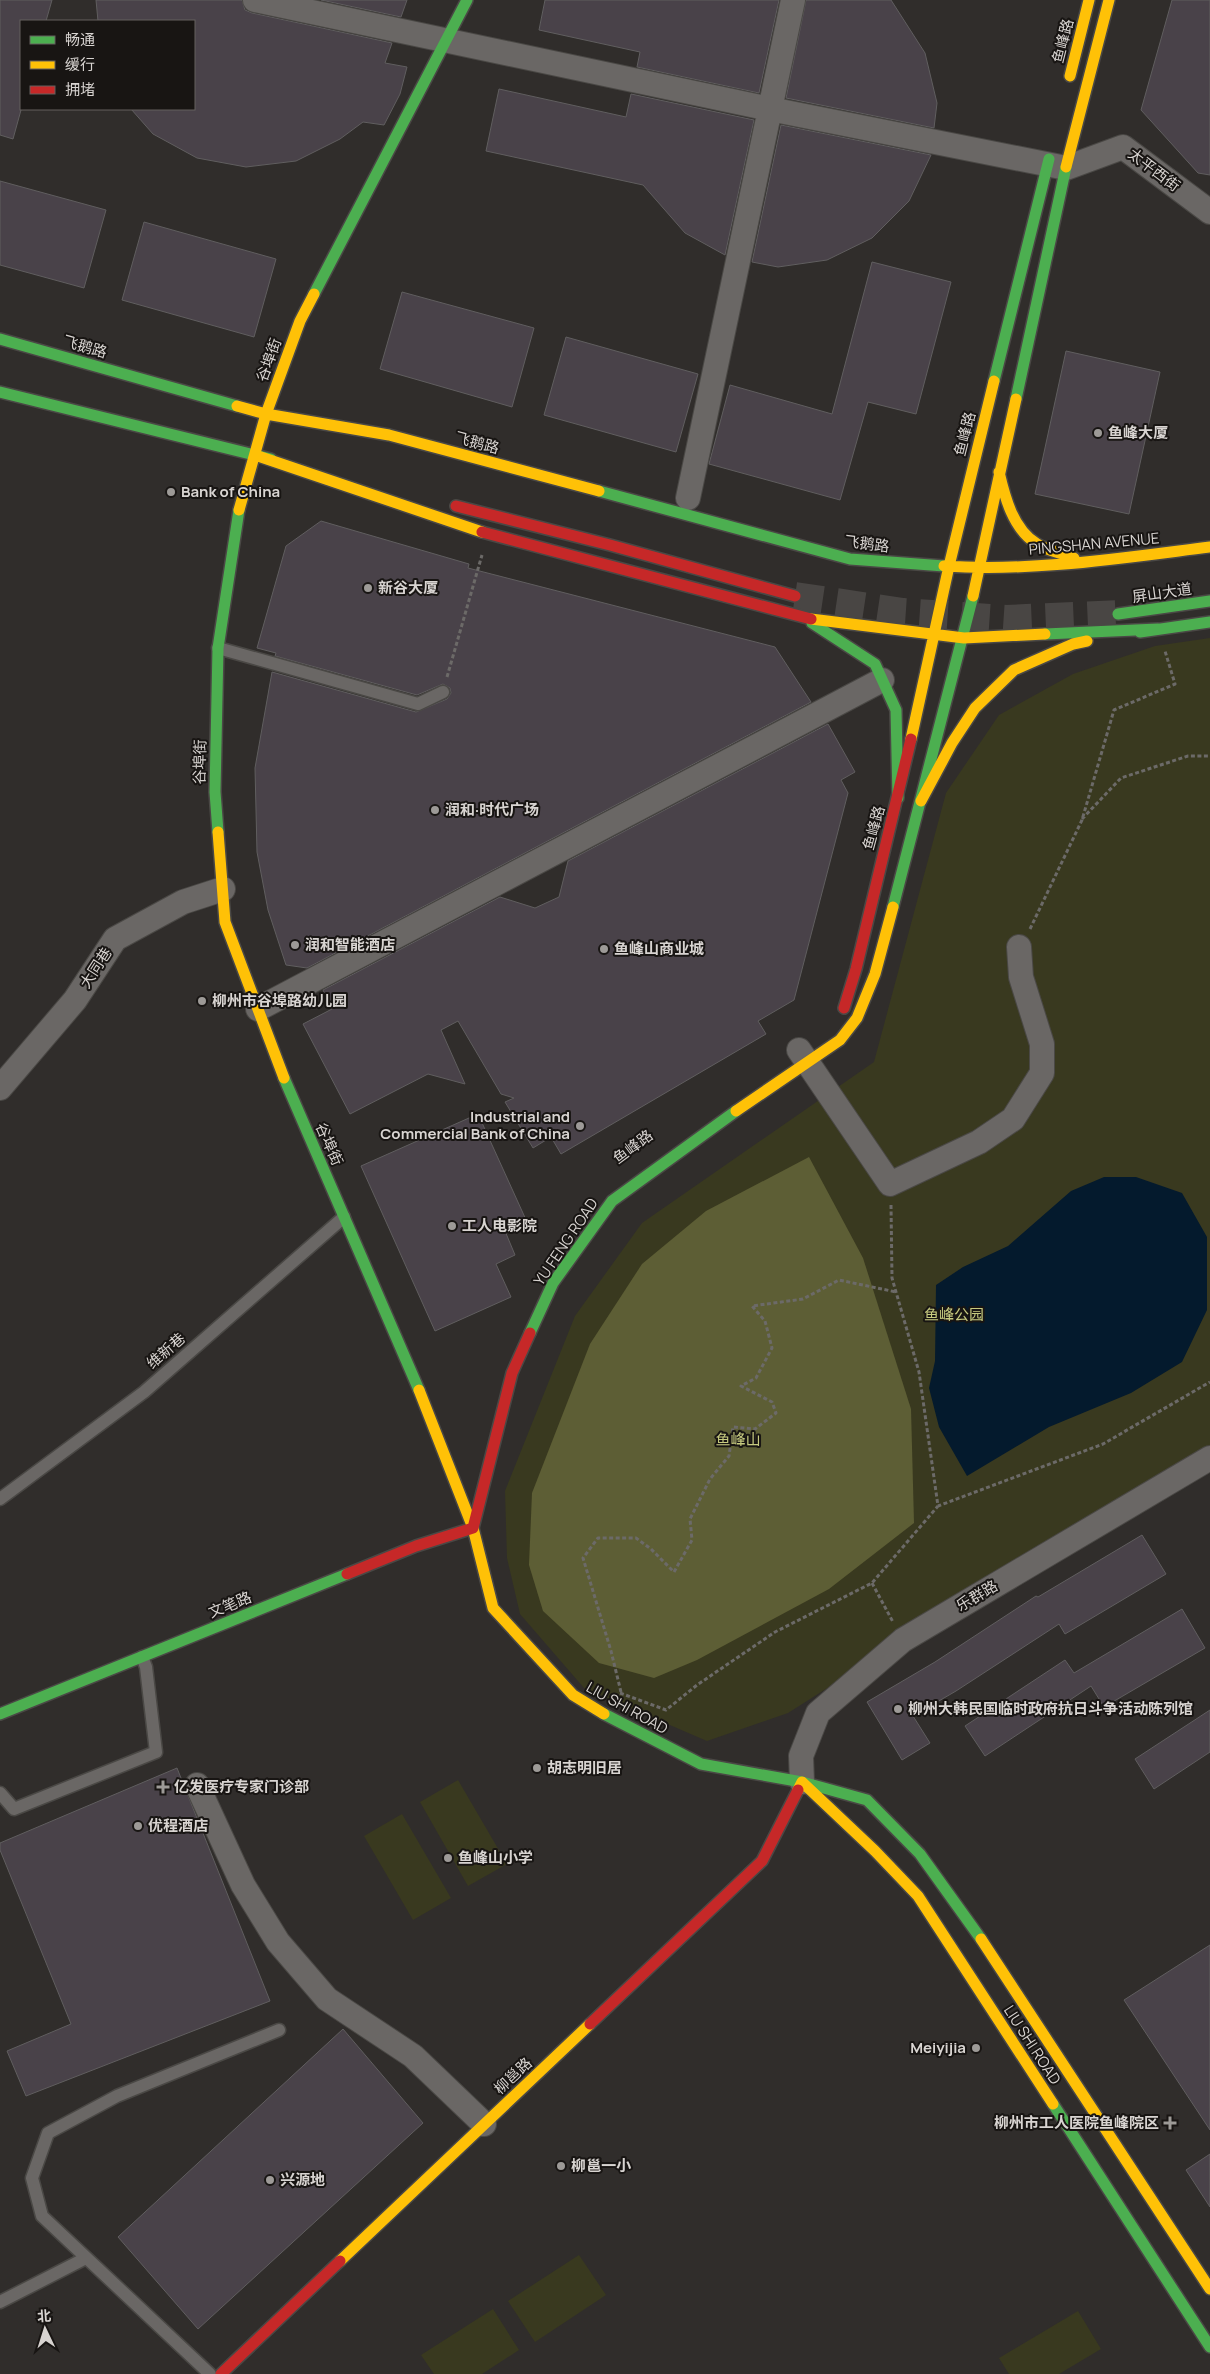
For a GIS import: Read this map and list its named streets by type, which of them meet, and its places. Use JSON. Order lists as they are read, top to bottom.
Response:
{
  "streets": {
    "main road": [
      "鱼峰路",
      "飞鹅路",
      "谷埠街",
      "PINGSHAN AVENUE",
      "屏山大道",
      "YU FENG ROAD",
      "文笔路",
      "LIU SHI ROAD",
      "柳邕路"
    ],
    "street": ["太平西街", "大同巷", "乐群路"],
    "lane": ["维新巷"]
  },
  "crossings": [
    ["鱼峰路", "太平西街"],
    ["鱼峰路", "飞鹅路"],
    ["鱼峰路", "PINGSHAN AVENUE"],
    ["鱼峰路", "YU FENG ROAD"],
    ["飞鹅路", "谷埠街"],
    ["飞鹅路", "PINGSHAN AVENUE"],
    ["谷埠街", "大同巷"],
    ["谷埠街", "YU FENG ROAD"],
    ["谷埠街", "维新巷"],
    ["谷埠街", "文笔路"],
    ["谷埠街", "LIU SHI ROAD"],
    ["YU FENG ROAD", "文笔路"],
    ["YU FENG ROAD", "LIU SHI ROAD"],
    ["乐群路", "LIU SHI ROAD"],
    ["乐群路", "柳邕路"],
    ["文笔路", "LIU SHI ROAD"],
    ["LIU SHI ROAD", "柳邕路"]
  ],
  "parks": ["鱼峰公园", "鱼峰山"],
  "places": {
    "other": [
      "鱼峰大厦",
      "Bank of China",
      "新谷大厦",
      "润和·时代广场",
      "润和智能酒店",
      "鱼峰山商业城",
      "柳州市谷埠路幼儿园",
      "Industrial and Commercial Bank of China",
      "工人电影院",
      "柳州大韩民国临时政府抗日斗争活动陈列馆",
      "胡志明旧居",
      "优程酒店",
      "鱼峰山小学",
      "Meiyijia",
      "柳邕一小",
      "兴源地"
    ],
    "health": ["亿发医疗专家门诊部", "柳州市工人医院鱼峰院区"]
  },
  "legend": ["畅通", "缓行", "拥堵"],
  "north": "top"
}
